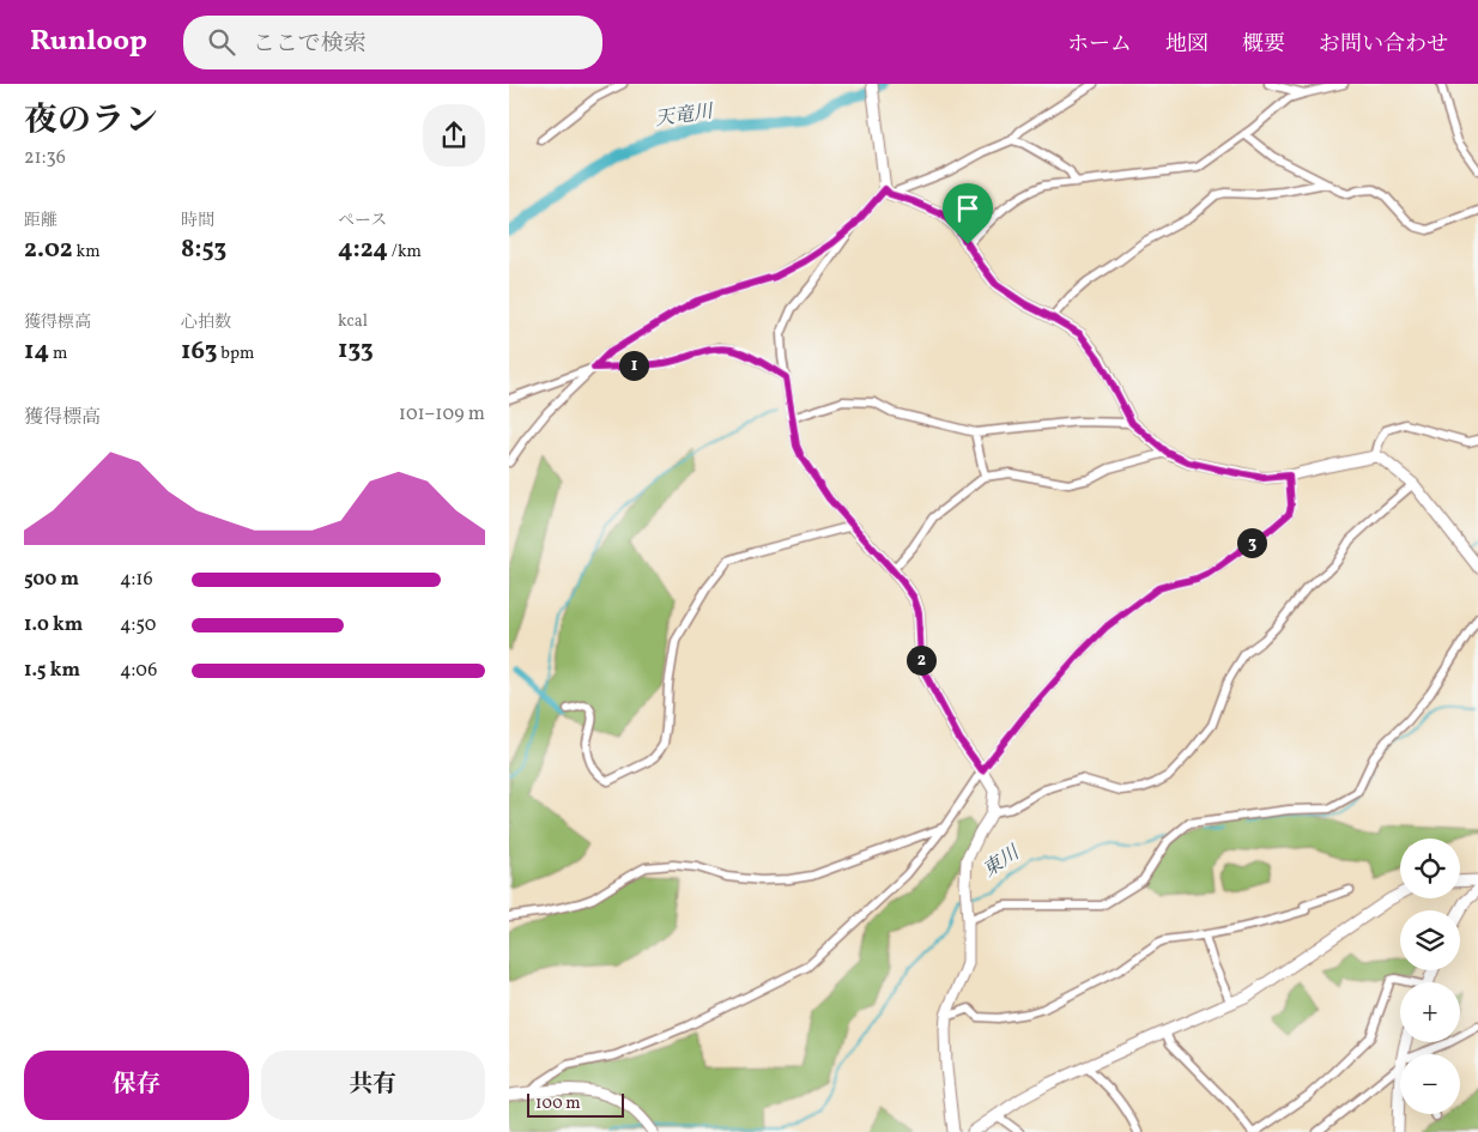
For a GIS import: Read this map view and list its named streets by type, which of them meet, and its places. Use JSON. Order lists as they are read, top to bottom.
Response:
{
  "water": ["天竜川", "東川"],
  "scale_bar": "100 m",
  "page": {
    "header": "Runloop",
    "search": "ここで検索",
    "nav": [
      "ホーム",
      "地図",
      "概要",
      "お問い合わせ"
    ],
    "heading": ["夜のラン", "21:36"],
    "stats": [
      ["距離", "2.02 km"],
      ["時間", "8:53"],
      ["ペース", "4:24 /km"],
      ["獲得標高", "14 m"],
      ["心拍数", "163 bpm"],
      ["kcal", "133"]
    ],
    "pins": ["1", "3", "2"],
    "chart": ["獲得標高", "101–109 m"],
    "list": [
      {
        "name": "500 m",
        "note": "4:16"
      },
      {
        "name": "1.0 km",
        "note": "4:50"
      },
      {
        "name": "1.5 km",
        "note": "4:06"
      }
    ],
    "map_buttons": ["+", "−"],
    "buttons": ["保存", "共有"],
    "scale": "100 m"
  }
}
